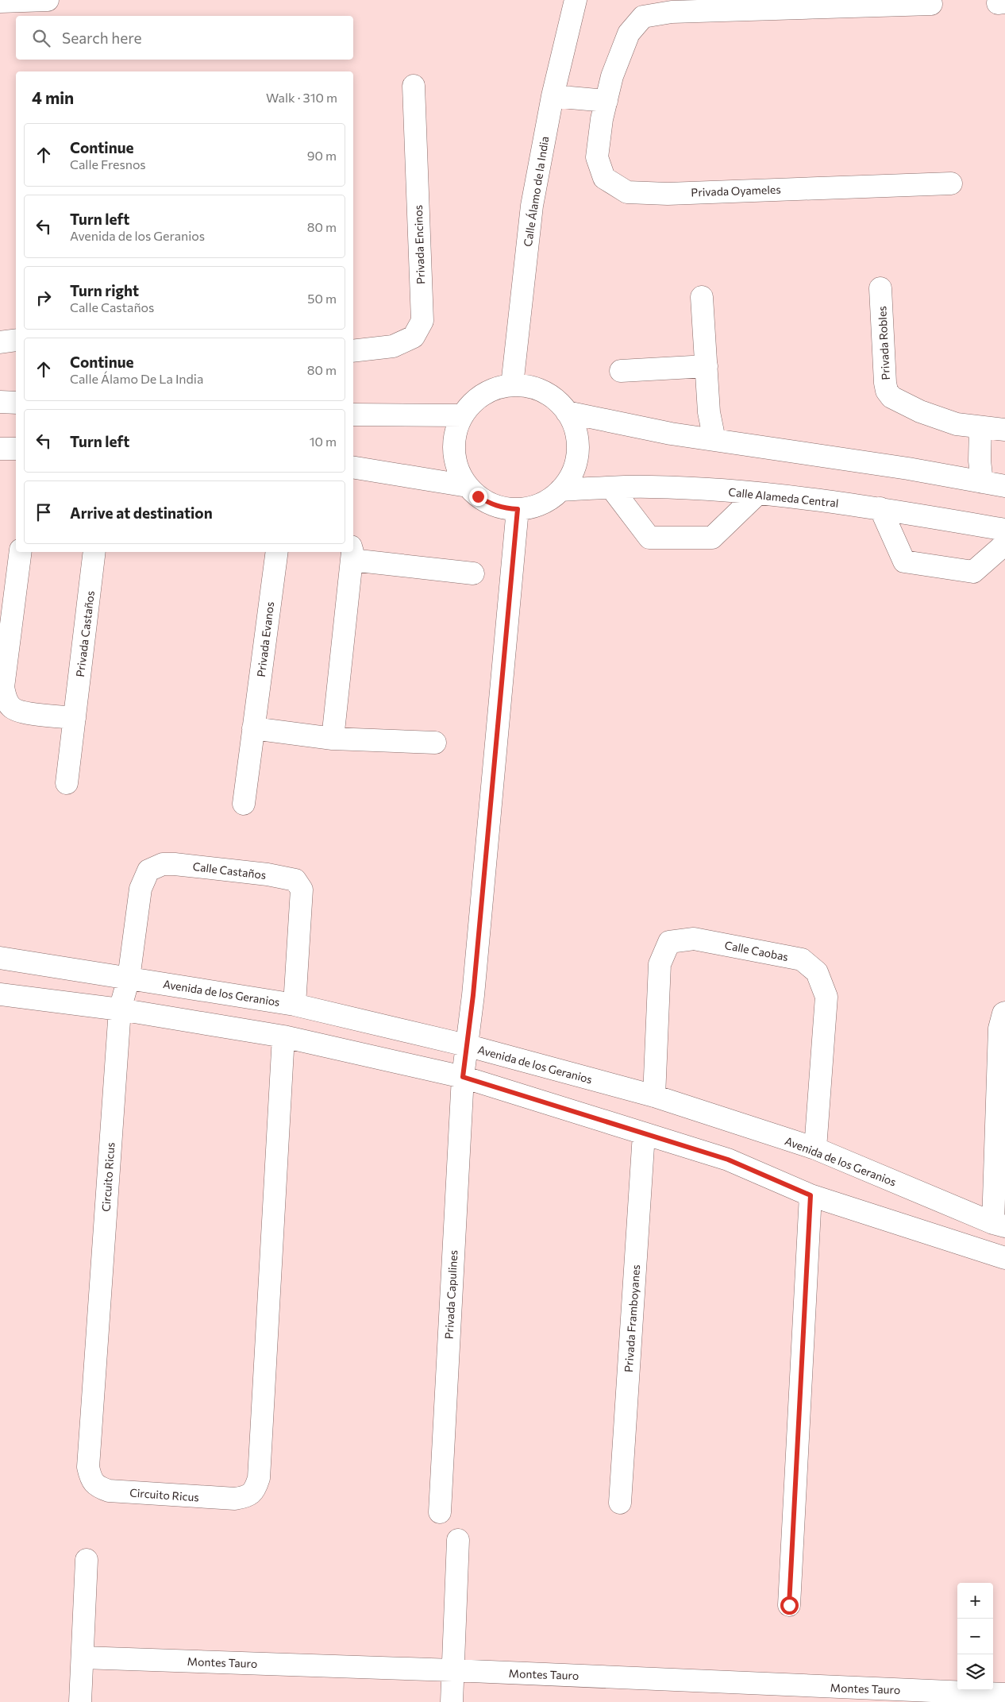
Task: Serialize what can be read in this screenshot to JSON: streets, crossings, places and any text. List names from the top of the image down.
{
  "streets": {
    "street": [
      "Privada Oyameles",
      "Calle Álamo de la India",
      "Privada Encinos",
      "Privada Robles",
      "Calle Alameda Central",
      "Privada Castaños",
      "Privada Evanos",
      "Calle Castaños",
      "Calle Caobas",
      "Avenida de los Geranios",
      "Circuito Ricus",
      "Privada Capulines",
      "Privada Framboyanes",
      "Montes Tauro"
    ]
  },
  "crossings": [
    ["Calle Álamo de la India", "Calle Alameda Central"],
    ["Calle Castaños", "Avenida de los Geranios"],
    ["Calle Castaños", "Circuito Ricus"],
    ["Calle Caobas", "Avenida de los Geranios"],
    ["Avenida de los Geranios", "Circuito Ricus"]
  ],
  "page": {
    "search": "Search here",
    "heading": ["4 min", "Walk · 310 m"],
    "list": [
      ["Continue", "Calle Fresnos", "90 m"],
      ["Turn left", "Avenida de los Geranios", "80 m"],
      ["Turn right", "Calle Castaños", "50 m"],
      ["Continue", "Calle Álamo De La India", "80 m"],
      ["Turn left", "10 m"],
      "Arrive at destination"
    ],
    "map_buttons": ["+", "−"]
  }
}
